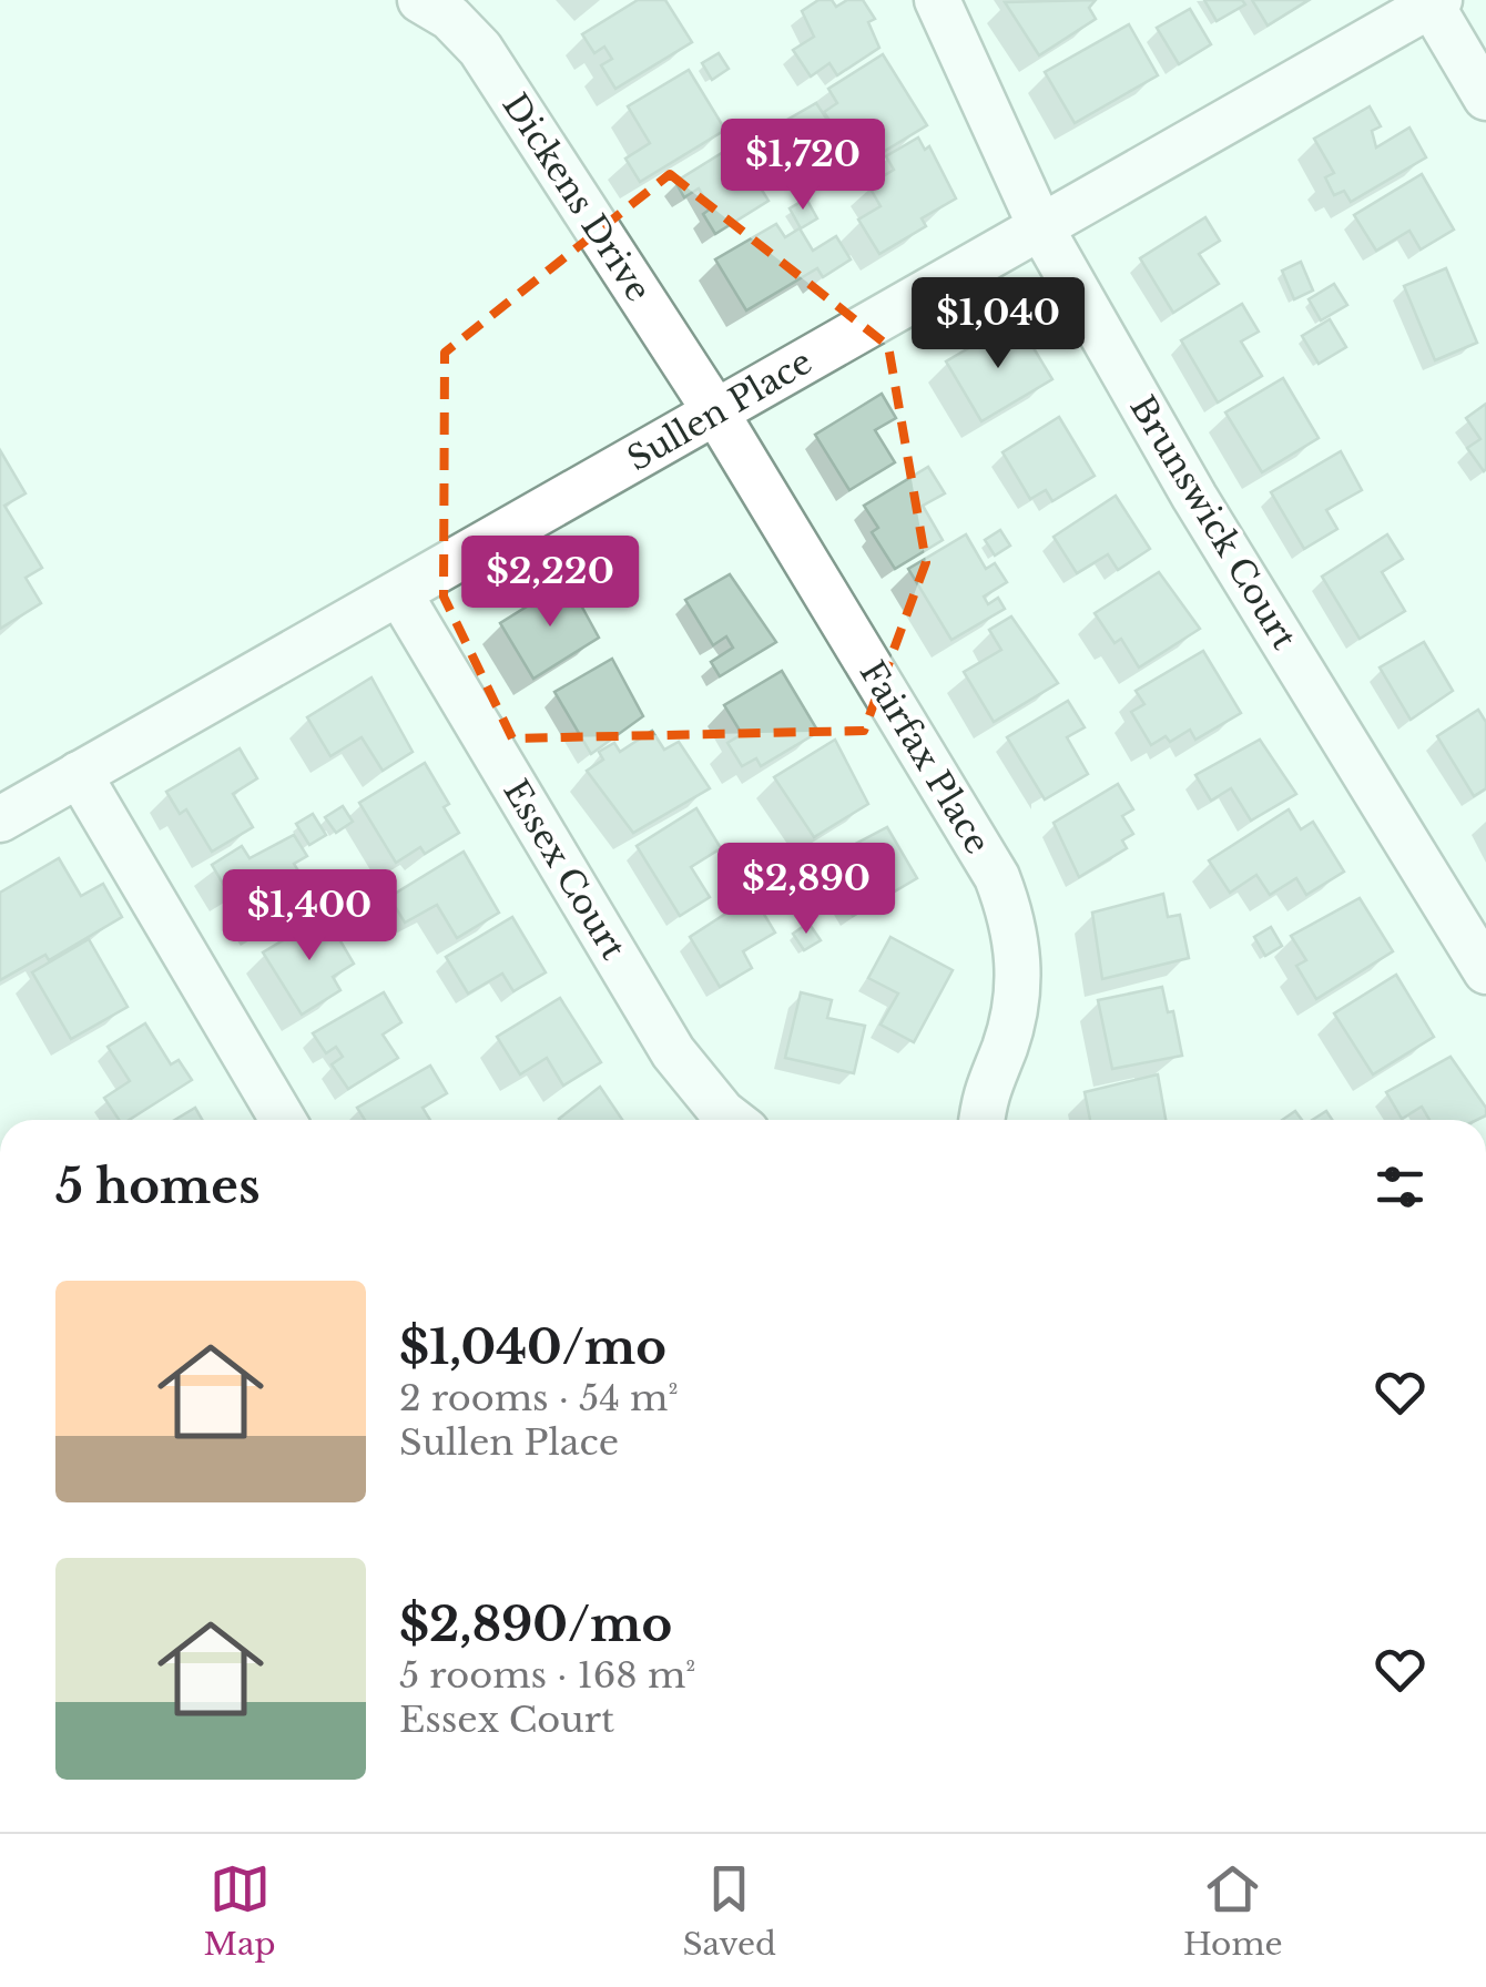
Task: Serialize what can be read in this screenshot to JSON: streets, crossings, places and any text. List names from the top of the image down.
{
  "streets": {
    "street": [
      "Dickens Drive",
      "Sullen Place",
      "Brunswick Court",
      "Fairfax Place",
      "Essex Court"
    ]
  },
  "crossings": [
    ["Dickens Drive", "Sullen Place"],
    ["Dickens Drive", "Fairfax Place"],
    ["Sullen Place", "Brunswick Court"],
    ["Sullen Place", "Fairfax Place"],
    ["Sullen Place", "Essex Court"]
  ],
  "page": {
    "price": [
      "$1,720",
      "$1,040",
      "$2,220",
      "$2,890",
      "$1,400"
    ],
    "heading": "5 homes",
    "list": [
      {
        "name": "$1,040/mo",
        "note": "2 rooms · 54 m² · Sullen Place"
      },
      {
        "name": "$2,890/mo",
        "note": "5 rooms · 168 m² · Essex Court"
      }
    ],
    "tabs": ["Map", "Saved", "Home"]
  }
}
